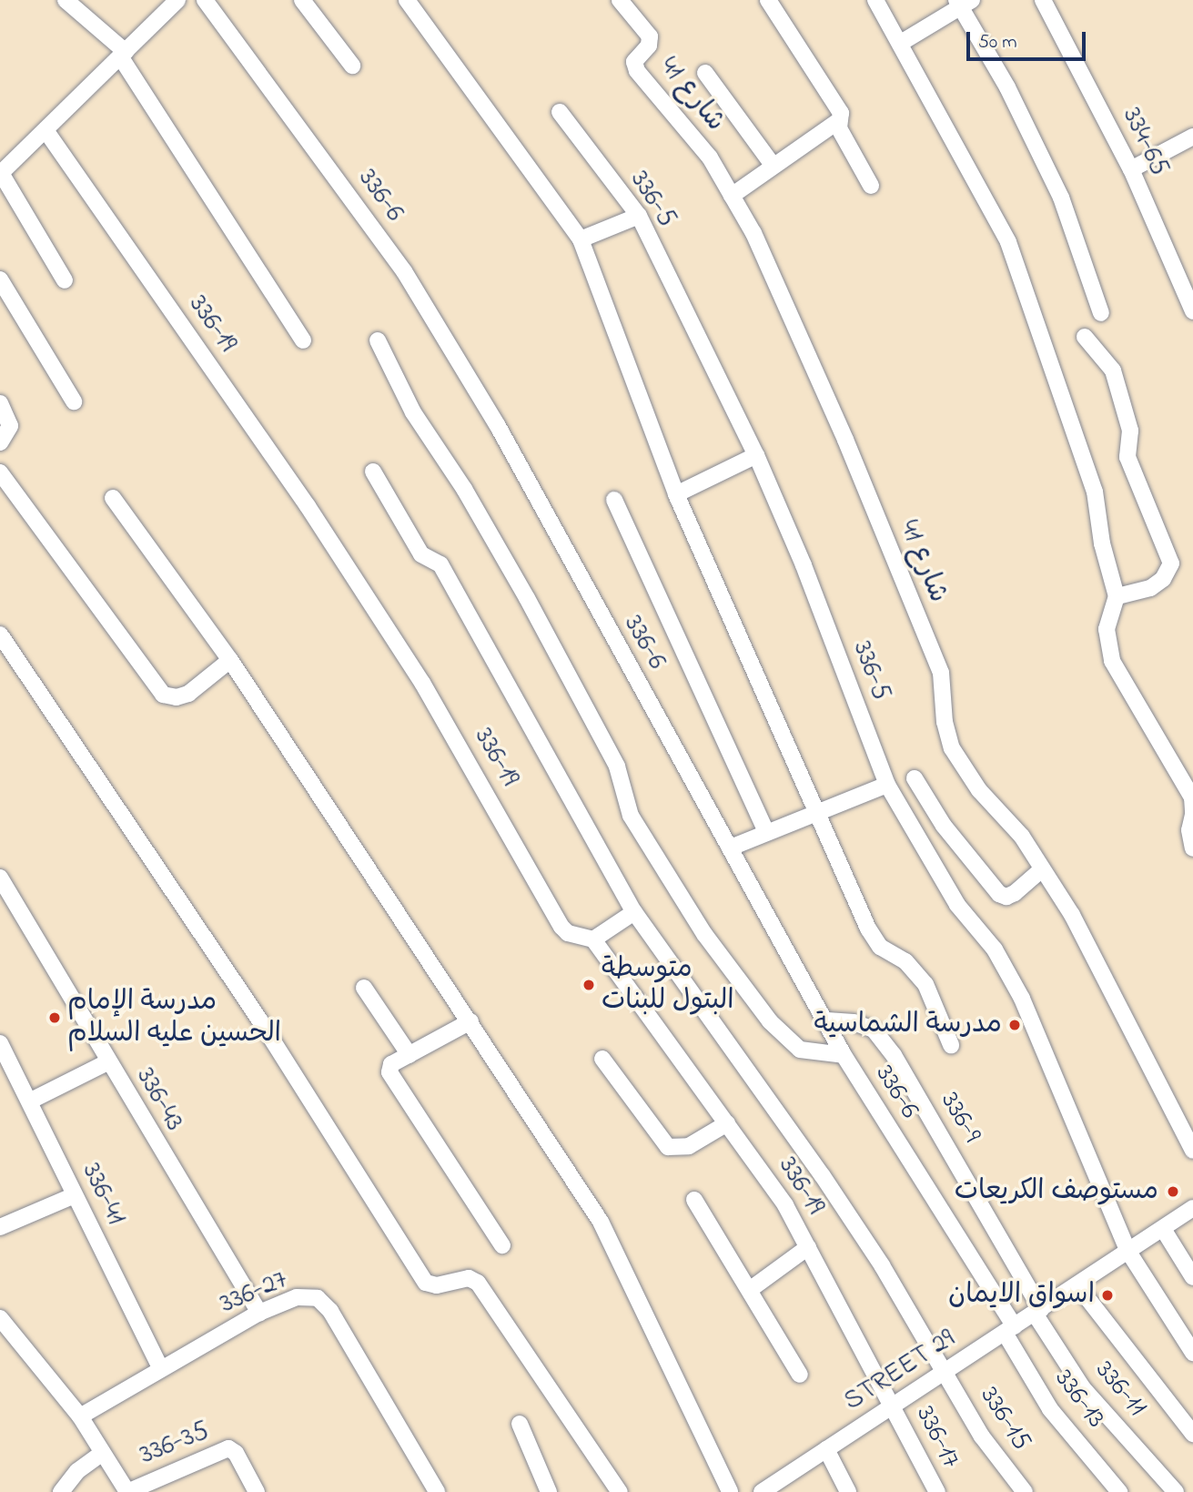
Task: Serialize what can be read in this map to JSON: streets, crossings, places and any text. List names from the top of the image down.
{
  "streets": {
    "street": [
      "شارع 41",
      "334-65",
      "336-6",
      "336-5",
      "336-19",
      "336-43",
      "336-9",
      "336-41",
      "336-27",
      "STREET 29",
      "336-11",
      "336-13",
      "336-15",
      "336-17",
      "336-35"
    ]
  },
  "crossings": [
    ["336-6", "336-9"],
    ["336-6", "STREET 29"],
    ["336-6", "336-13"],
    ["336-5", "STREET 29"],
    ["336-19", "STREET 29"],
    ["336-19", "336-17"],
    ["336-43", "336-27"],
    ["336-9", "STREET 29"],
    ["336-9", "336-11"],
    ["336-41", "336-27"],
    ["STREET 29", "336-11"],
    ["STREET 29", "336-13"],
    ["STREET 29", "336-15"],
    ["STREET 29", "336-17"]
  ],
  "places": [
    "متوسطة البتول للبنات",
    "مدرسة الإمام الحسين عليه السلام",
    "مدرسة الشماسية",
    "مستوصف الكريعات",
    "اسواق الايمان"
  ],
  "scale_bar": "50 m"
}
